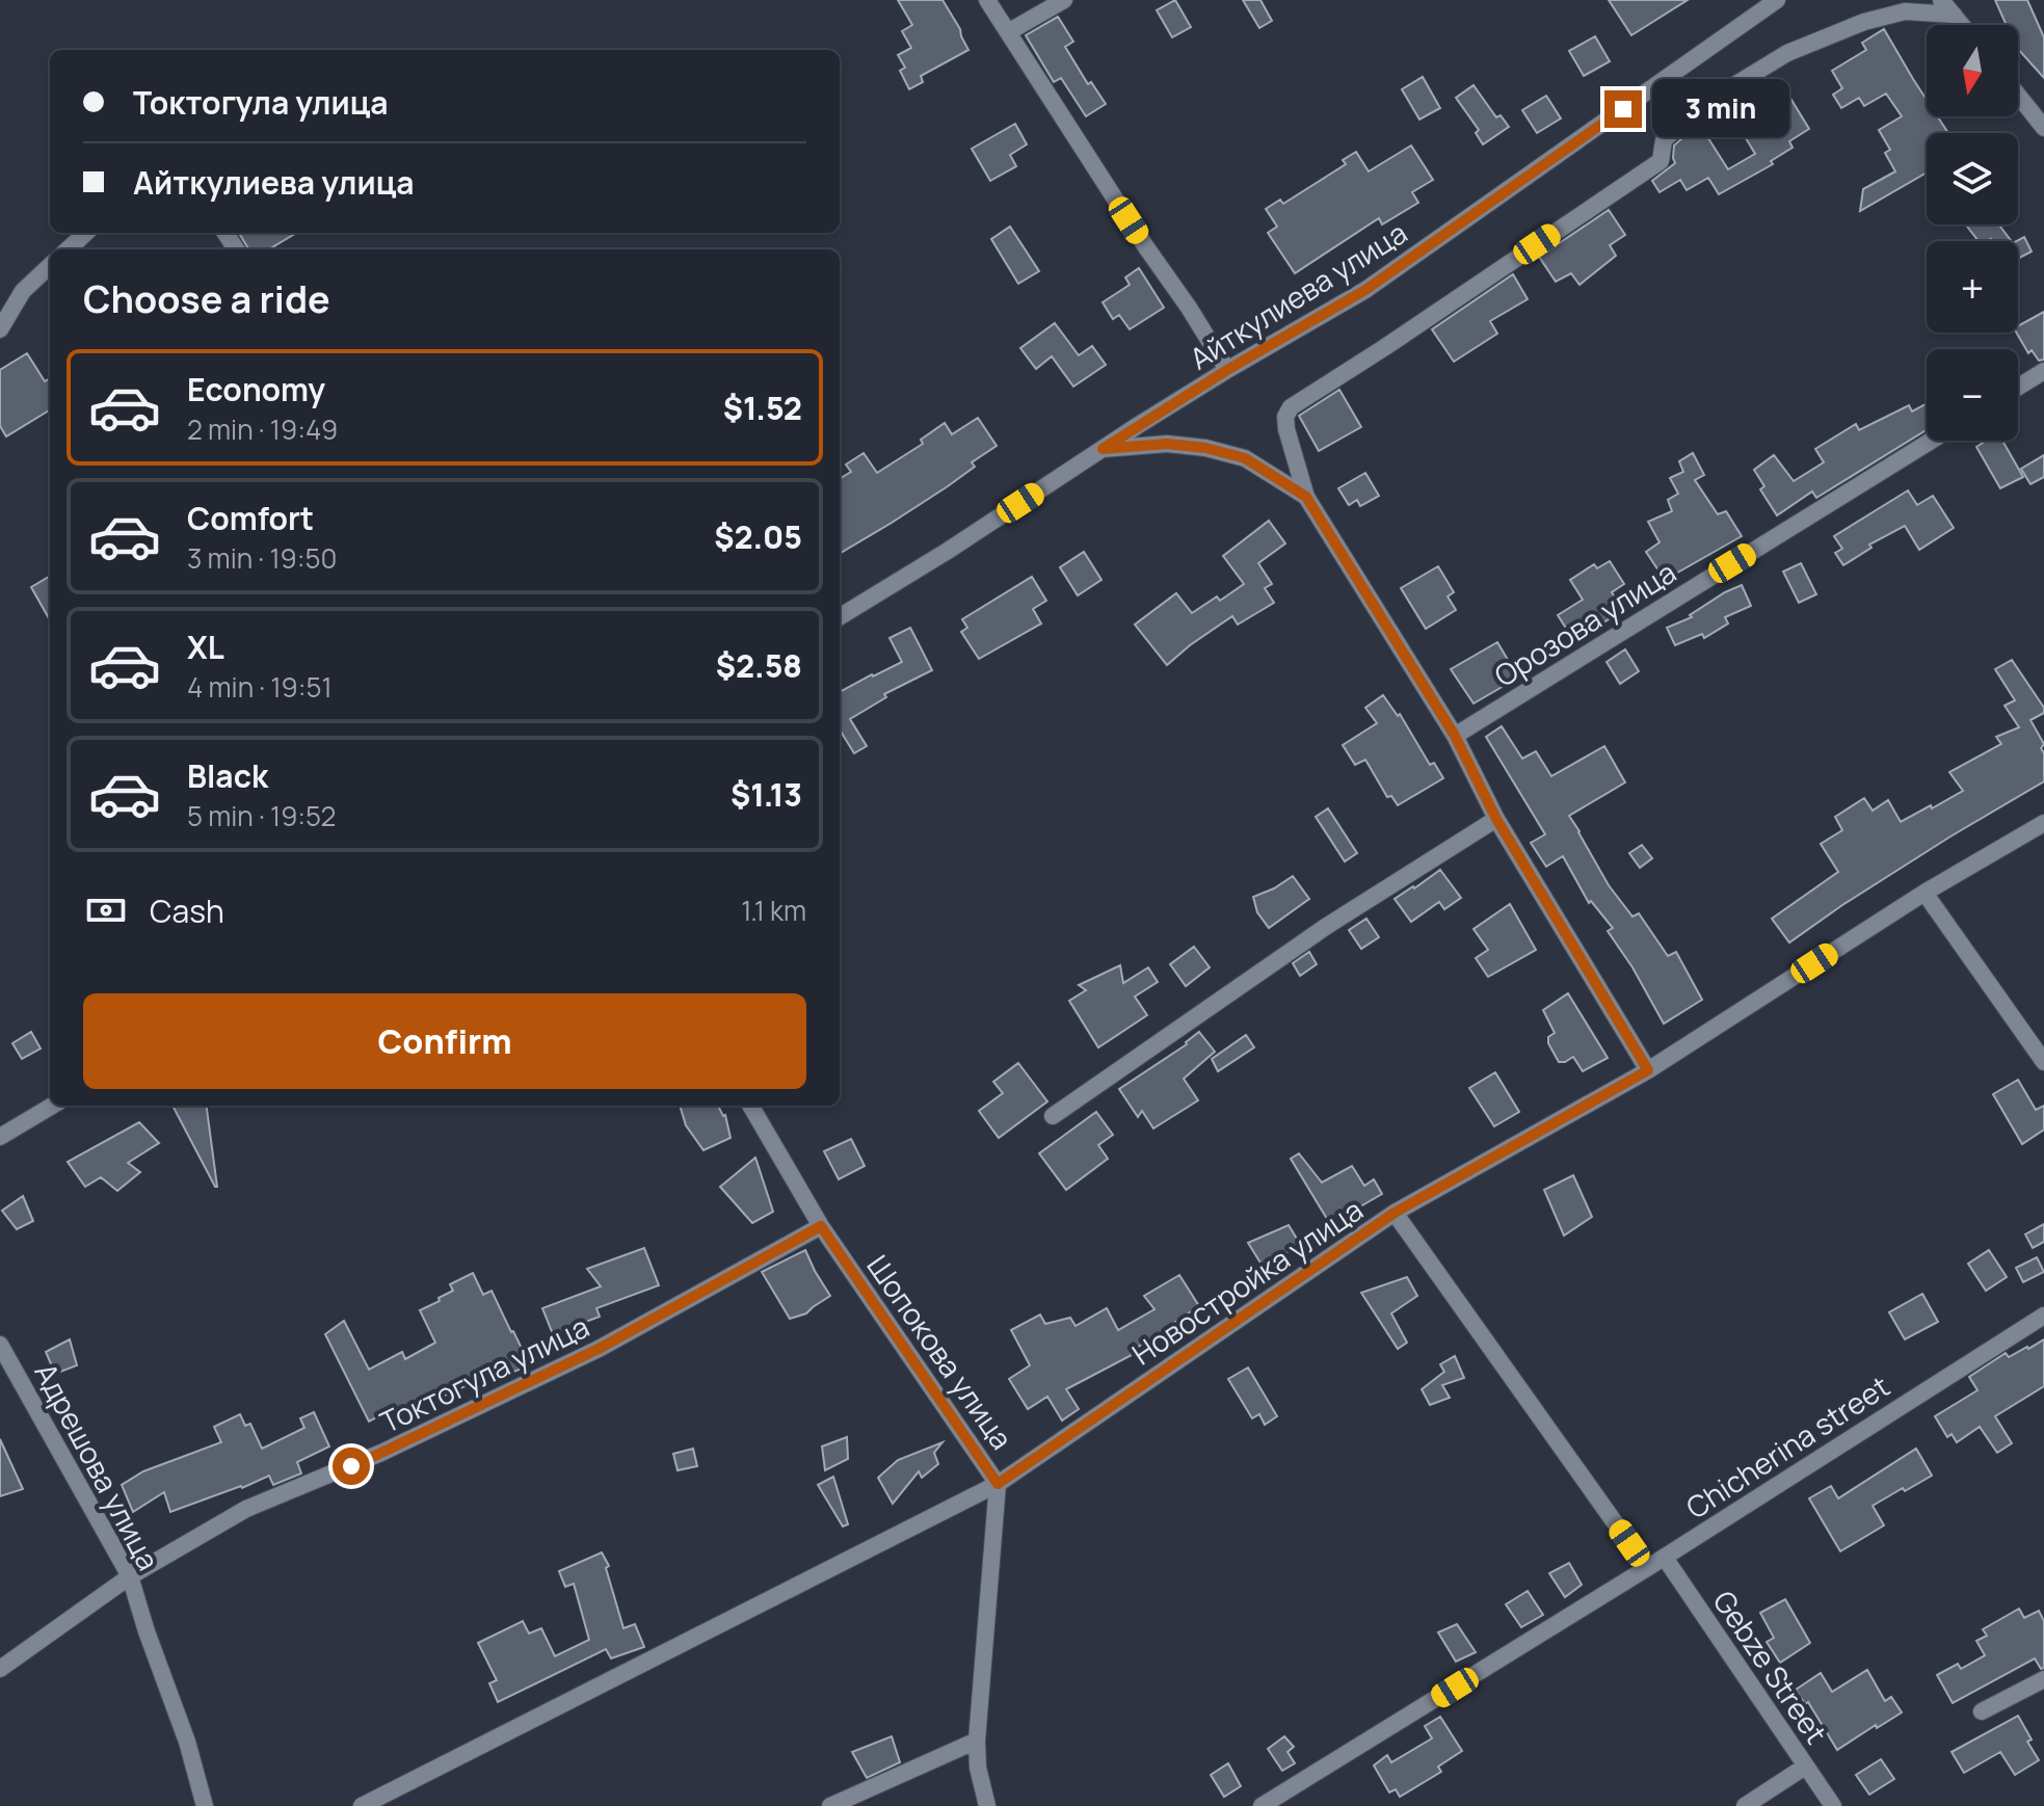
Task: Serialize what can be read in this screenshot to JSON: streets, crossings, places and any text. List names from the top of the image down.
{
  "streets": {
    "street": [
      "Айткулиева улица",
      "Орозова улица",
      "Новостройка улица",
      "Шопокова улица",
      "Токтогула улица",
      "Chicherina street",
      "Адрешова улица",
      "Gebze Street"
    ]
  },
  "crossings": [
    ["Новостройка улица", "Шопокова улица"],
    ["Шопокова улица", "Токтогула улица"],
    ["Токтогула улица", "Адрешова улица"],
    ["Chicherina street", "Gebze Street"]
  ],
  "north": "bottom",
  "page": {
    "map_buttons": ["+", "−"],
    "banner": ["Токтогула улица", "Айткулиева улица"],
    "bubble": "3 min",
    "heading": "Choose a ride",
    "list": [
      {
        "name": "Economy",
        "note": "2 min · 19:49",
        "value": "$1.52"
      },
      {
        "name": "Comfort",
        "note": "3 min · 19:50",
        "value": "$2.05"
      },
      {
        "name": "XL",
        "note": "4 min · 19:51",
        "value": "$2.58"
      },
      {
        "name": "Black",
        "note": "5 min · 19:52",
        "value": "$1.13"
      }
    ],
    "pay": ["Cash", "1.1 km"],
    "buttons": "Confirm"
  }
}
